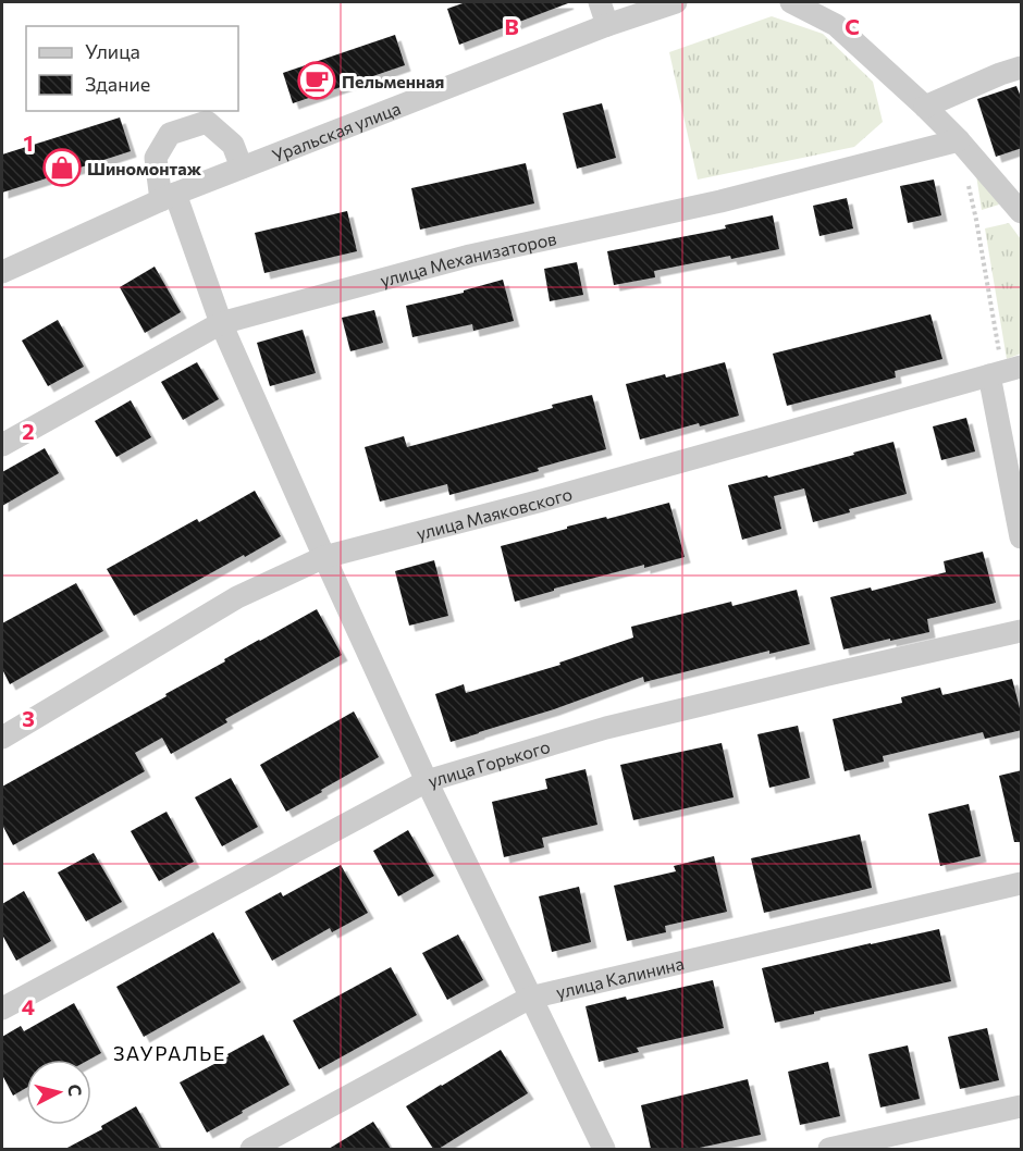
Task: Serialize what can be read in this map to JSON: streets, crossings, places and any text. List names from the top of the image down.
{
  "streets": {
    "street": [
      "Уральская улица",
      "улица Механизаторов",
      "улица Маяковского",
      "улица Горького",
      "улица Калинина"
    ]
  },
  "districts": ["ЗАУРАЛЬЕ"],
  "places": {
    "cafe": ["Пельменная"],
    "shop": ["Шиномонтаж"]
  },
  "legend": ["Улица", "Здание"],
  "north": "right",
  "grid": {
    "columns": ["B", "C"],
    "rows": [
      "1",
      "2",
      "3",
      "4"
    ]
  }
}
